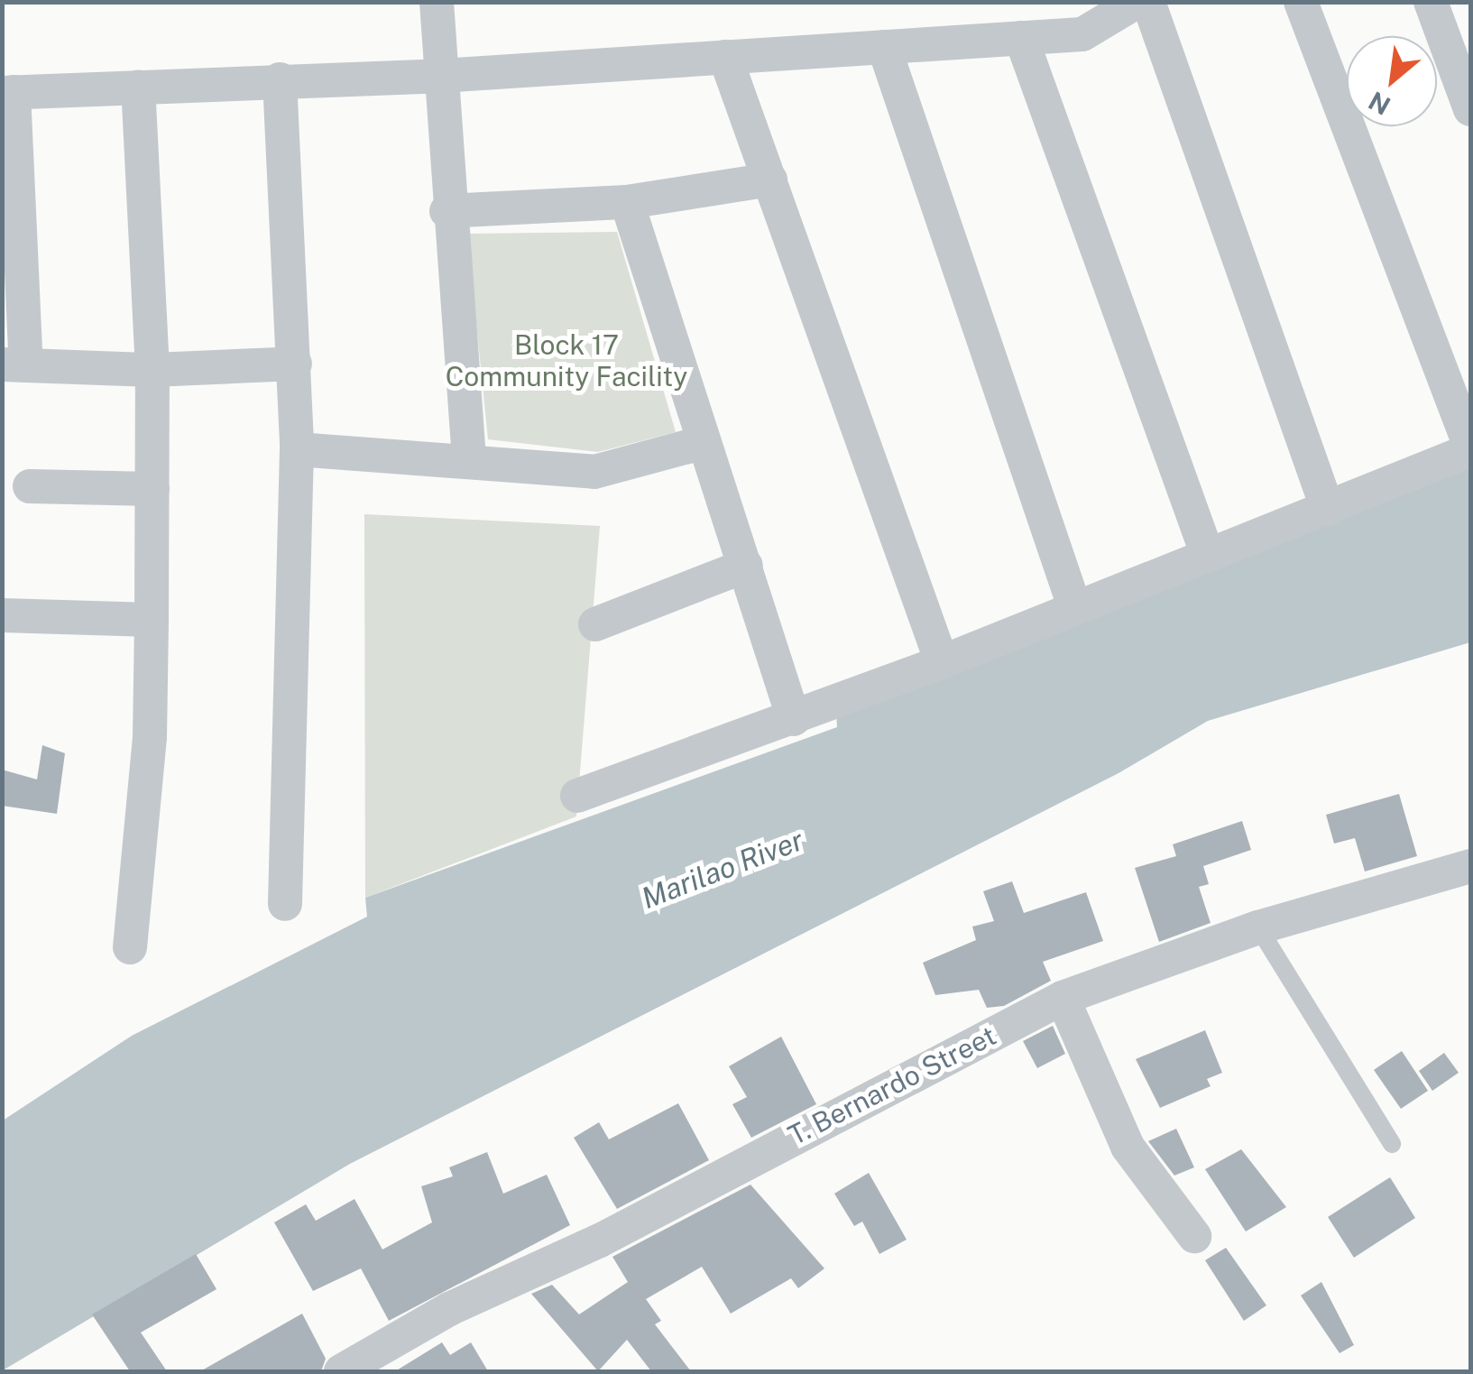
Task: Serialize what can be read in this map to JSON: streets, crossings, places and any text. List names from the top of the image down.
{
  "streets": {
    "street": ["T. Bernardo Street"]
  },
  "water": ["Marilao River"],
  "parks": ["Block 17 Community Facility"],
  "north": "bottom left"
}
